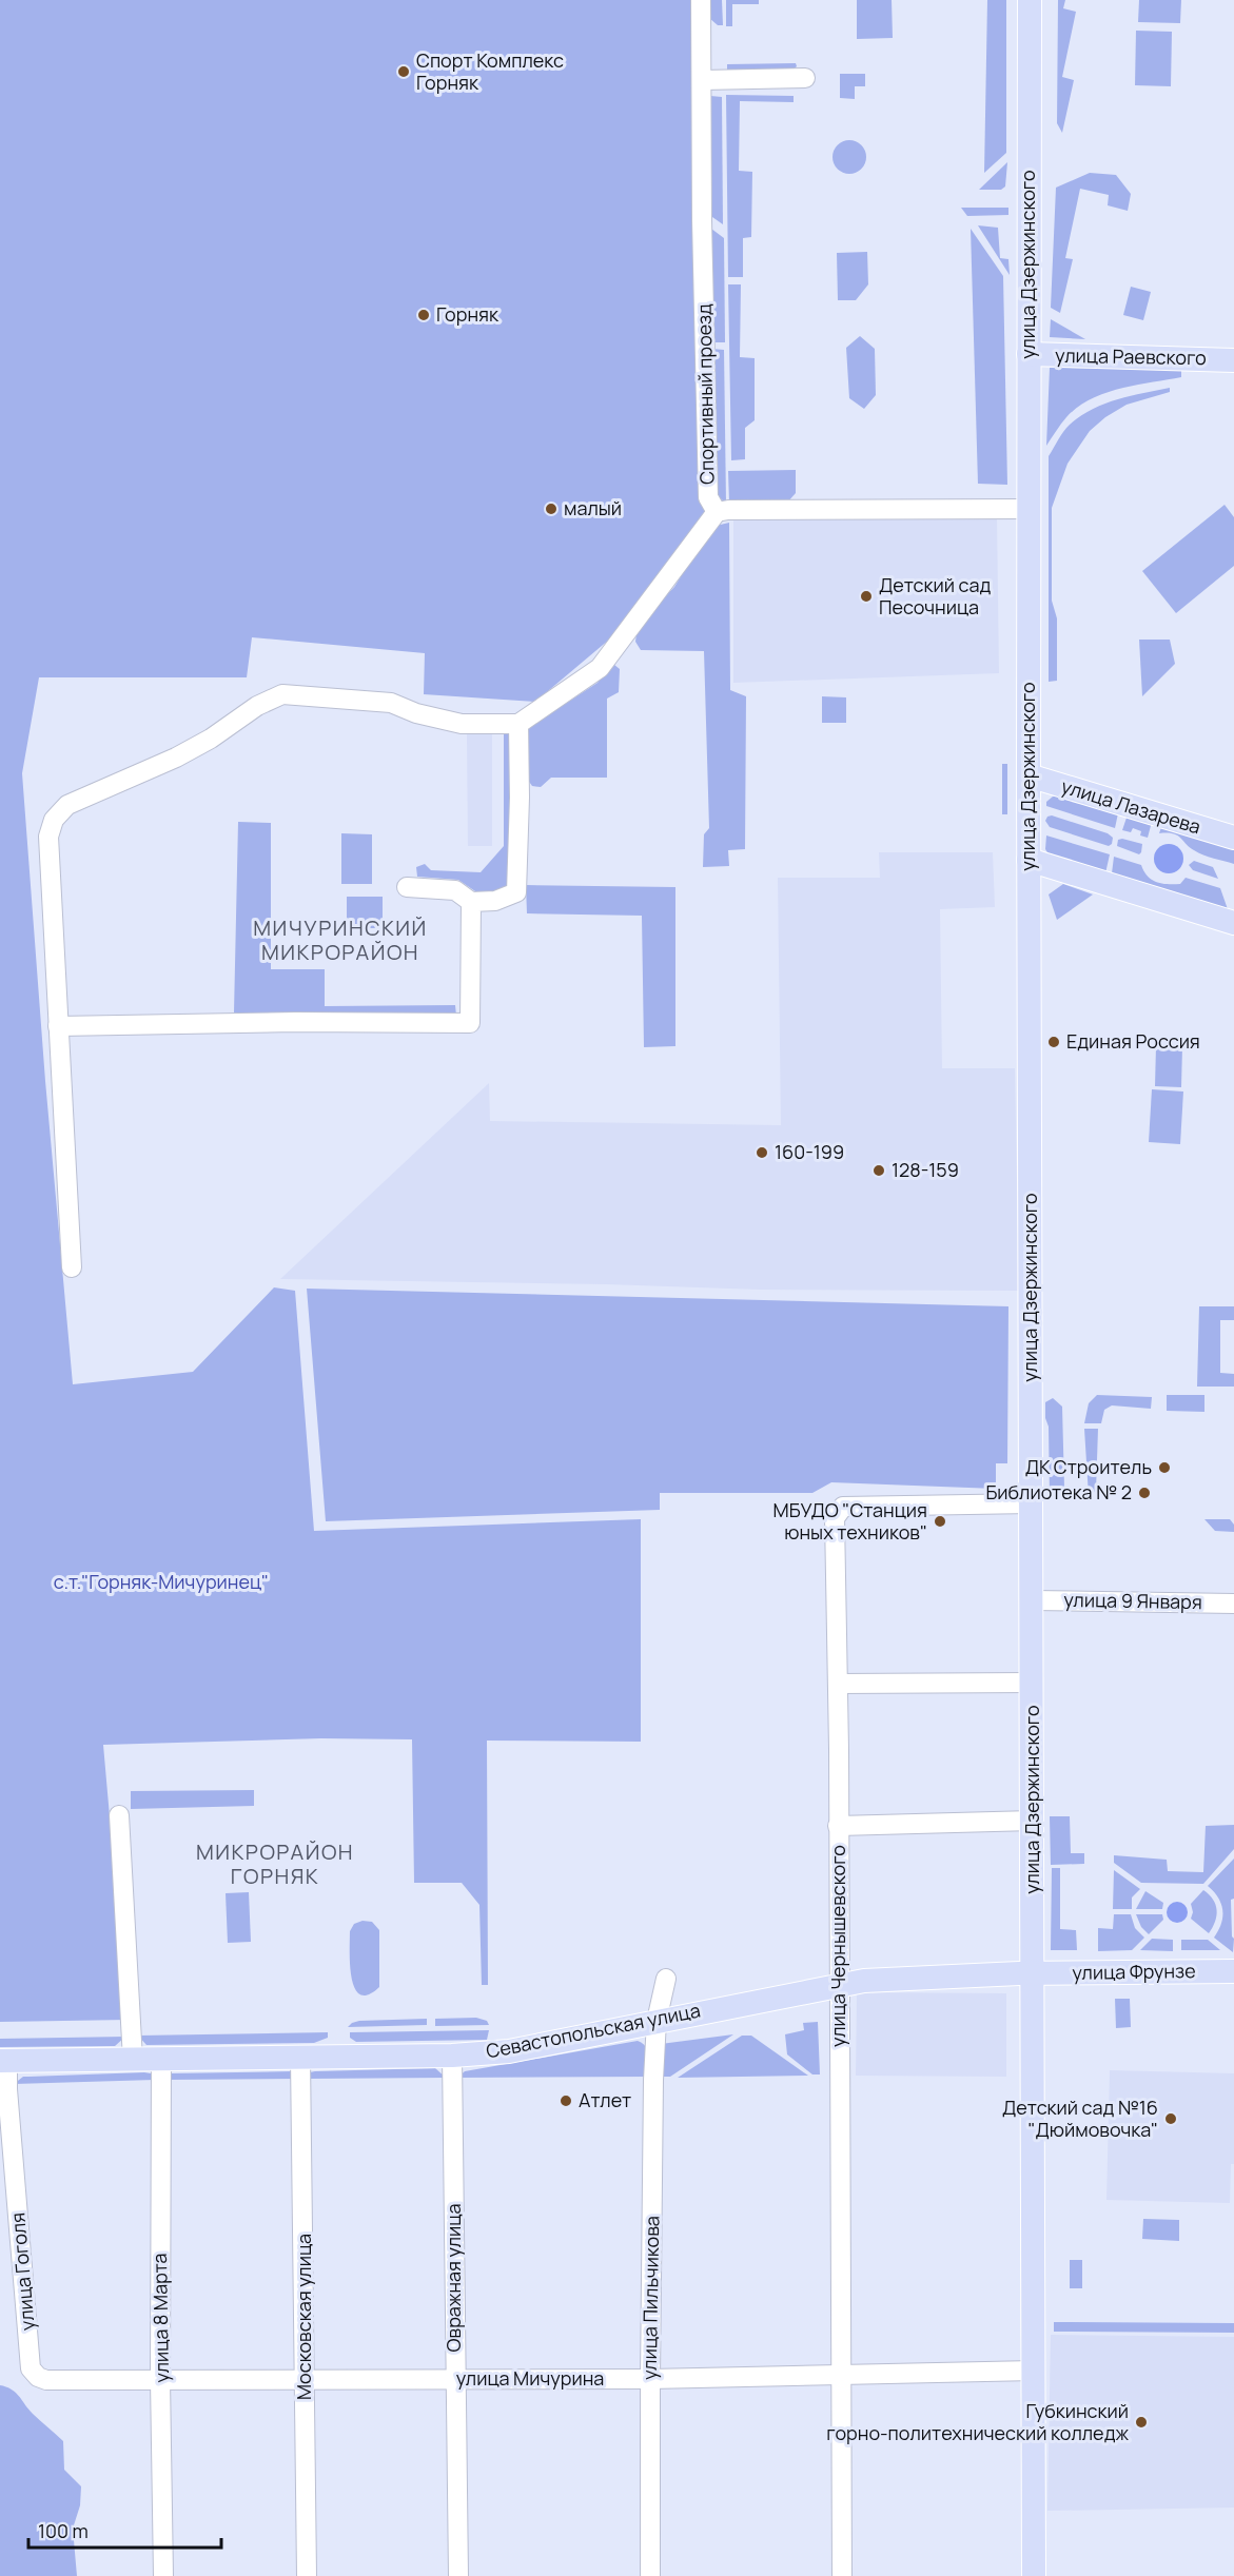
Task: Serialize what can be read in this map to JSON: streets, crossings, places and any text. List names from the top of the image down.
{
  "streets": {
    "main road": [
      "улица Дзержинского",
      "улица Раевского",
      "улица Лазарева",
      "улица Фрунзе",
      "Севастопольская улица"
    ],
    "street": [
      "Спортивный проезд",
      "улица 9 Января",
      "улица Чернышевского",
      "улица Гоголя",
      "Овражная улица",
      "улица Пильчикова",
      "Московская улица",
      "улица 8 Марта",
      "улица Мичурина"
    ]
  },
  "crossings": [
    ["улица Дзержинского", "улица Раевского"],
    ["улица Дзержинского", "Спортивный проезд"],
    ["улица Дзержинского", "улица Лазарева"],
    ["улица Дзержинского", "улица 9 Января"],
    ["улица Дзержинского", "улица Чернышевского"],
    ["улица Дзержинского", "улица Фрунзе"],
    ["улица Дзержинского", "Севастопольская улица"],
    ["улица Дзержинского", "улица Мичурина"],
    ["улица Чернышевского", "Севастопольская улица"],
    ["улица Чернышевского", "улица Мичурина"],
    ["улица Фрунзе", "Севастопольская улица"],
    ["Севастопольская улица", "улица Гоголя"],
    ["Севастопольская улица", "Овражная улица"],
    ["Севастопольская улица", "улица Пильчикова"],
    ["Севастопольская улица", "Московская улица"],
    ["Севастопольская улица", "улица 8 Марта"],
    ["улица Гоголя", "улица Мичурина"],
    ["Овражная улица", "улица Мичурина"],
    ["улица Пильчикова", "улица Мичурина"],
    ["Московская улица", "улица Мичурина"],
    ["улица 8 Марта", "улица Мичурина"]
  ],
  "districts": ["МИЧУРИНСКИЙ МИКРОРАЙОН", "МИКРОРАЙОН ГОРНЯК"],
  "parks": ["с.т.\"Горняк-Мичуринец\""],
  "places": [
    "Спорт Комплекс Горняк",
    "Горняк",
    "малый",
    "Детский сад Песочница",
    "Единая Россия",
    "160-199",
    "128-159",
    "ДК Строитель",
    "Библиотека № 2",
    "МБУДО \"Станция юных техников\"",
    "Атлет",
    "Детский сад №16 \"Дюймовочка\"",
    "Губкинский горно-политехнический колледж"
  ],
  "scale_bar": "100 m"
}
